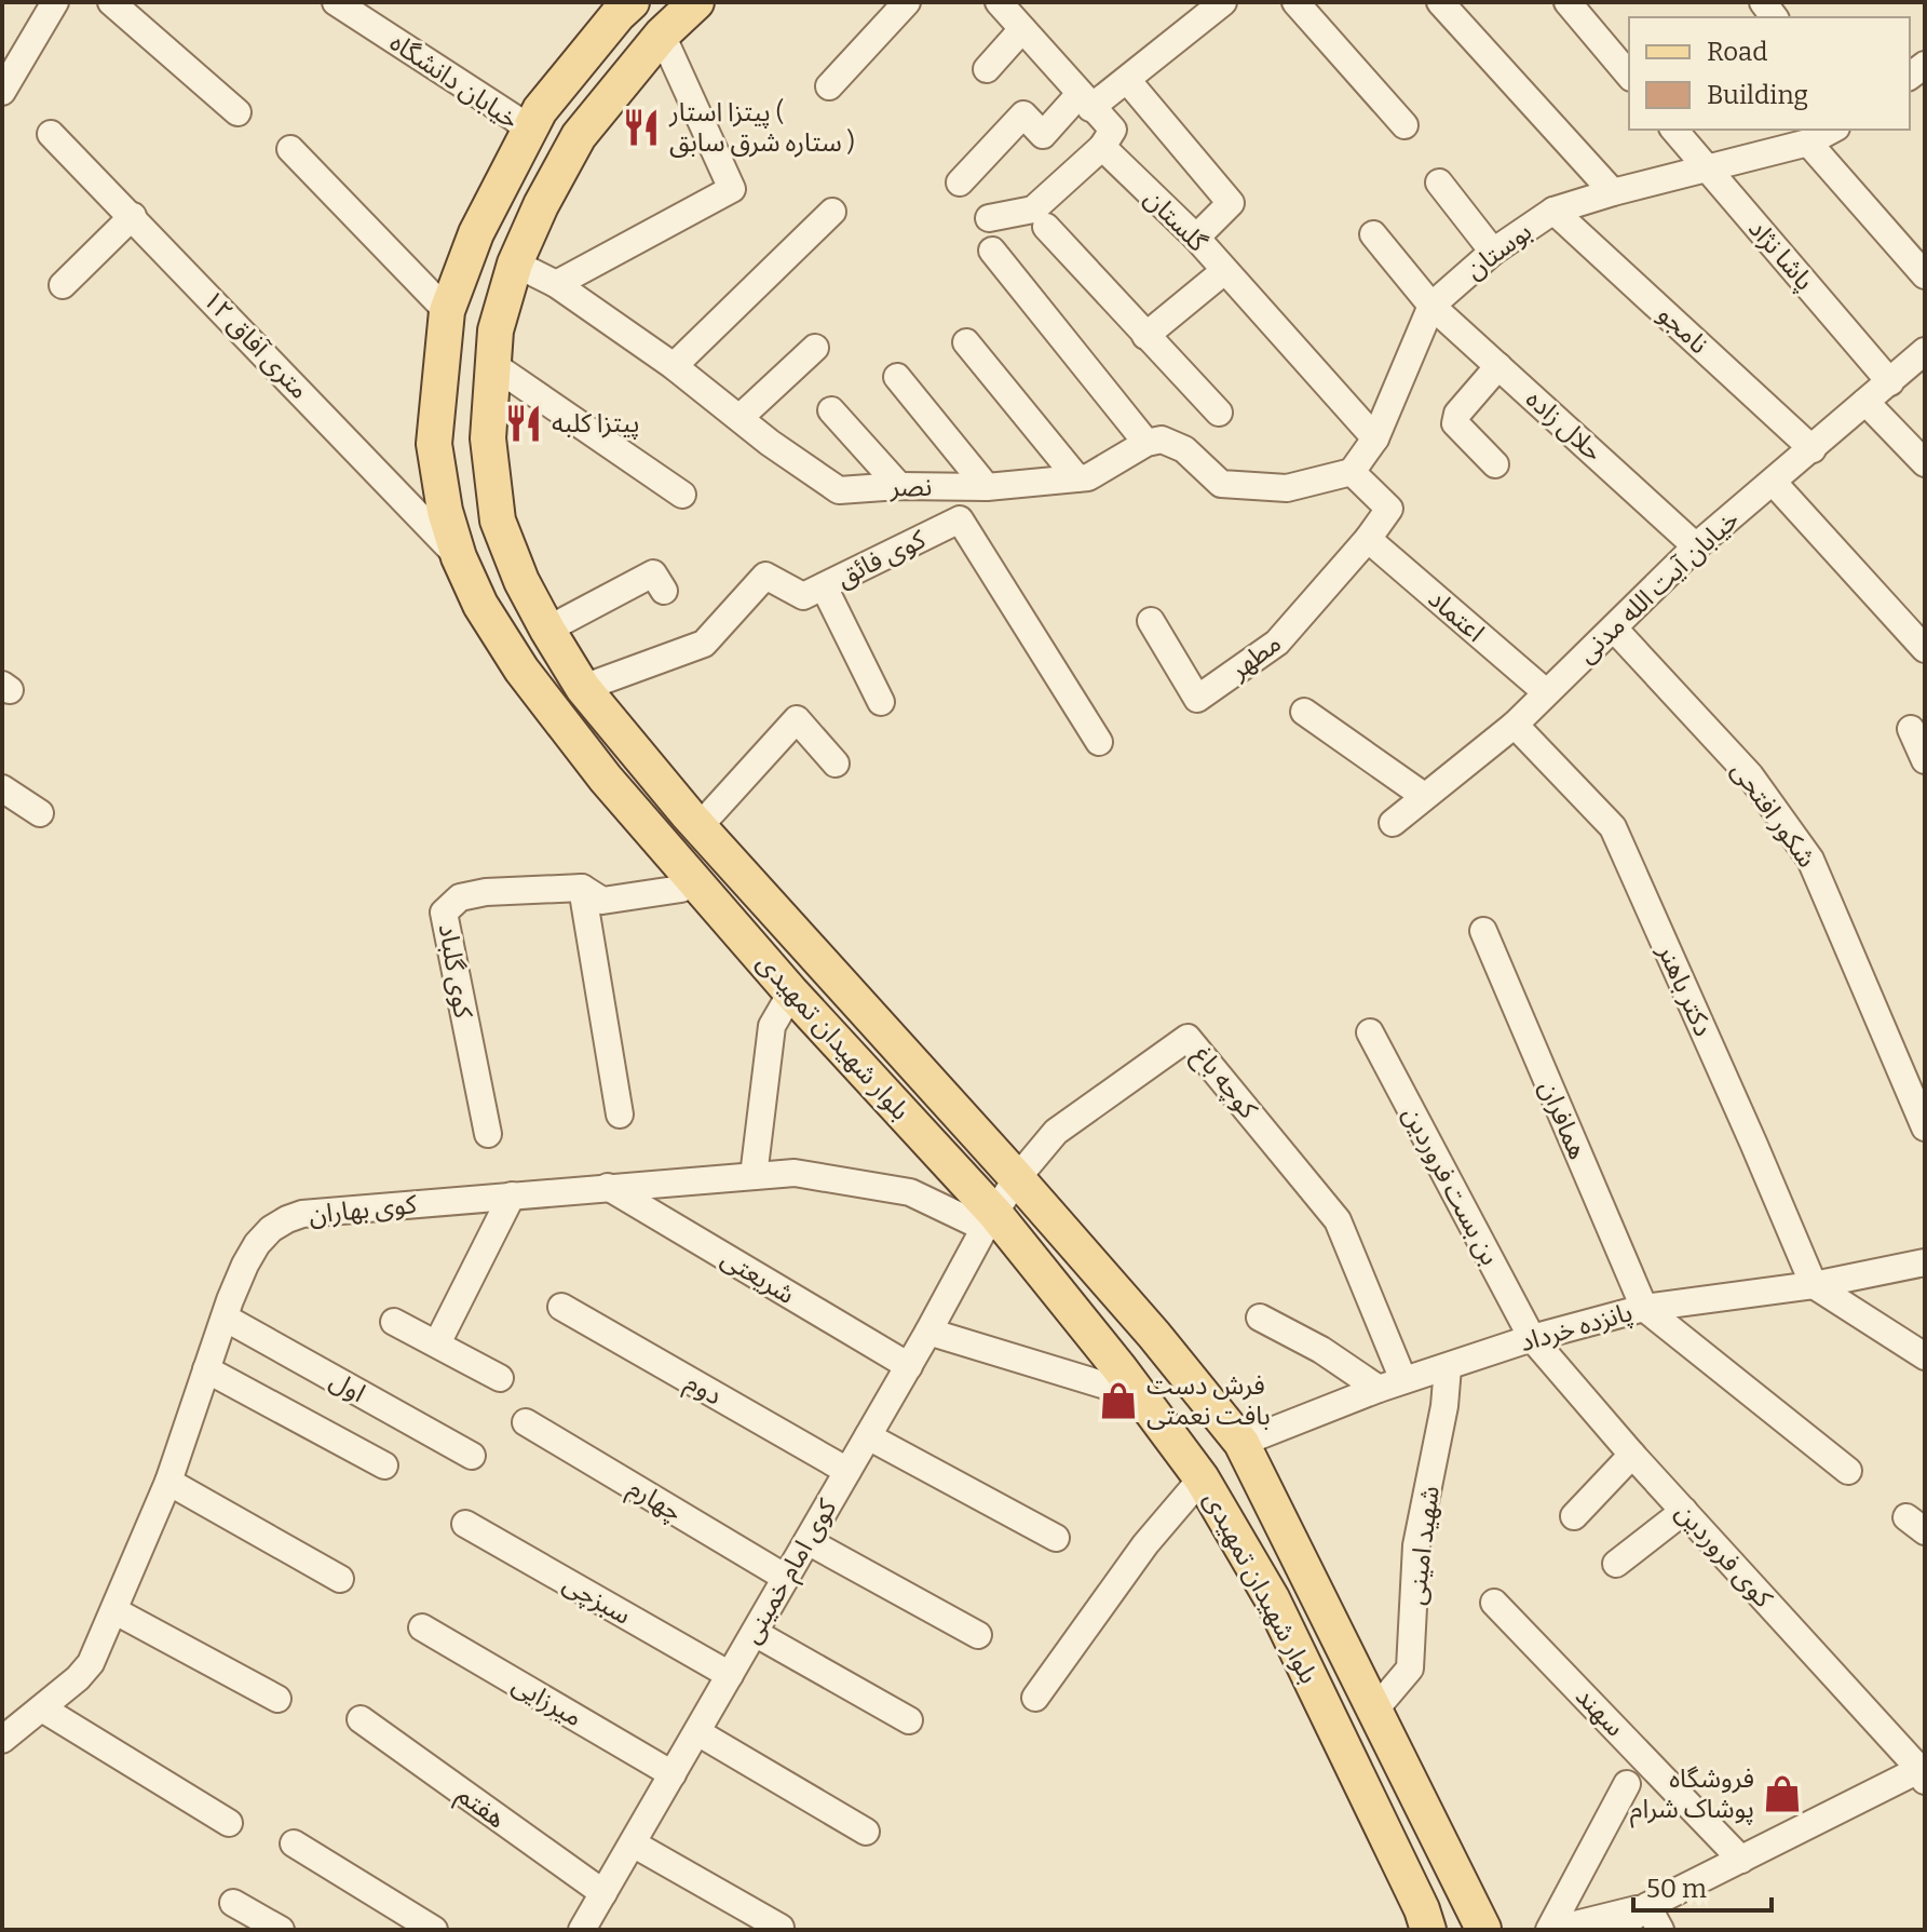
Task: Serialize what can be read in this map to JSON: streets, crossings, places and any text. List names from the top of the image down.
{
  "streets": {
    "main road": ["بلوار شهیدان تمهیدی"],
    "street": [
      "خیابان دانشگاه",
      "گلستان",
      "بوستان",
      "پاشا نژاد",
      "نامجو",
      "۱۲ متری آفاق",
      "حلال زاده",
      "نصر",
      "کوی فائق",
      "خیابان آیت الله مدنی",
      "اعتماد",
      "مطهر",
      "شکور افتحی",
      "کوی گلباد",
      "دکتر باهنر",
      "کوچه باغ",
      "همافران",
      "بن بست فروردین",
      "کوی بهاران",
      "شریعتی",
      "پانزده خرداد",
      "اول",
      "دوم",
      "چهارم",
      "شهید امینی",
      "کوی فروردین",
      "کوی امام خمینی",
      "سبزچی",
      "میرزایی",
      "سهند",
      "هفتم"
    ]
  },
  "crossings": [
    ["خیابان دانشگاه", "بلوار شهیدان تمهیدی"],
    ["گلستان", "بوستان"],
    ["بوستان", "پاشا نژاد"],
    ["بوستان", "نامجو"],
    ["بوستان", "حلال زاده"],
    ["پاشا نژاد", "خیابان آیت الله مدنی"],
    ["نامجو", "خیابان آیت الله مدنی"],
    ["۱۲ متری آفاق", "بلوار شهیدان تمهیدی"],
    ["حلال زاده", "خیابان آیت الله مدنی"],
    ["نصر", "بلوار شهیدان تمهیدی"],
    ["کوی فائق", "بلوار شهیدان تمهیدی"],
    ["خیابان آیت الله مدنی", "اعتماد"],
    ["خیابان آیت الله مدنی", "شکور افتحی"],
    ["خیابان آیت الله مدنی", "دکتر باهنر"],
    ["اعتماد", "مطهر"],
    ["کوی گلباد", "بلوار شهیدان تمهیدی"],
    ["دکتر باهنر", "پانزده خرداد"],
    ["بلوار شهیدان تمهیدی", "کوچه باغ"],
    ["بلوار شهیدان تمهیدی", "کوی بهاران"],
    ["بلوار شهیدان تمهیدی", "پانزده خرداد"],
    ["بلوار شهیدان تمهیدی", "شهید امینی"],
    ["بلوار شهیدان تمهیدی", "کوی امام خمینی"],
    ["کوچه باغ", "پانزده خرداد"],
    ["کوچه باغ", "کوی امام خمینی"],
    ["همافران", "پانزده خرداد"],
    ["بن بست فروردین", "پانزده خرداد"],
    ["بن بست فروردین", "کوی فروردین"],
    ["کوی بهاران", "شریعتی"],
    ["کوی بهاران", "اول"],
    ["کوی بهاران", "کوی امام خمینی"],
    ["شریعتی", "کوی امام خمینی"],
    ["پانزده خرداد", "شهید امینی"],
    ["پانزده خرداد", "کوی فروردین"],
    ["دوم", "کوی امام خمینی"],
    ["چهارم", "کوی امام خمینی"],
    ["کوی امام خمینی", "سبزچی"],
    ["کوی امام خمینی", "میرزایی"],
    ["کوی امام خمینی", "هفتم"]
  ],
  "places": {
    "restaurant": ["پیتزا استار ( ستاره شرق سابق )", "پیتزا کلبه"],
    "shop": ["فرش دست بافت نعمتی", "فروشگاه پوشاک شرام"]
  },
  "legend": ["Road", "Building"],
  "scale_bar": "50 m"
}
